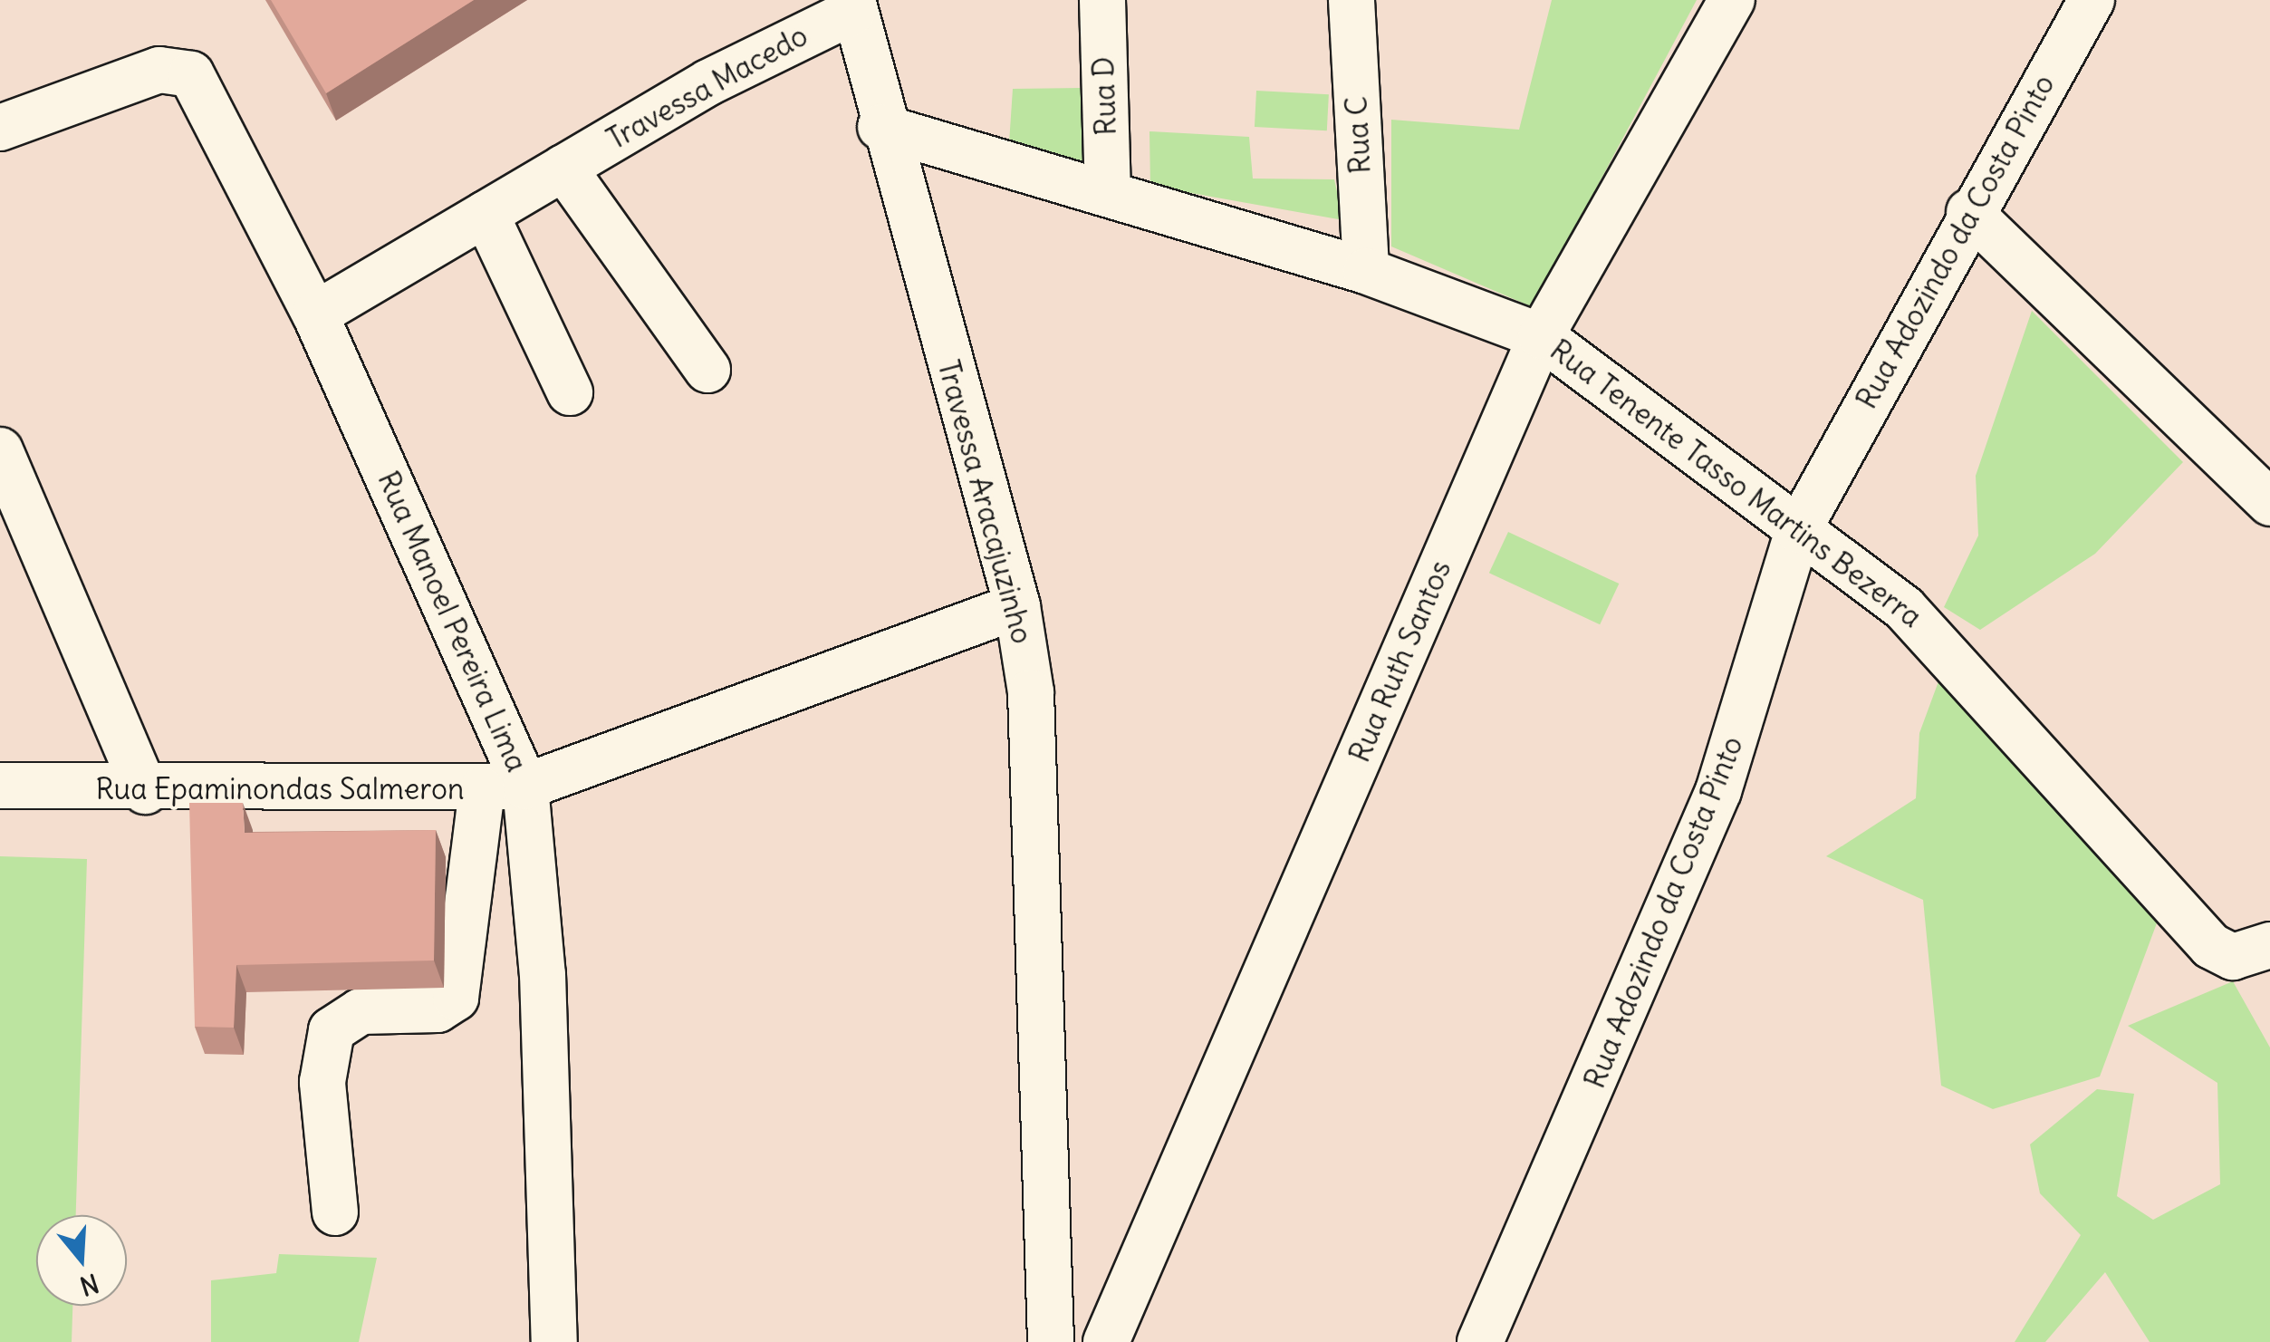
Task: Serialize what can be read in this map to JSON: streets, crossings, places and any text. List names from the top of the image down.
{
  "streets": {
    "street": [
      "Travessa Macedo",
      "Rua D",
      "Rua C",
      "Rua Adozindo da Costa Pinto",
      "Rua Tenente Tasso Martins Bezerra",
      "Travessa Aracajuzinho",
      "Rua Manoel Pereira Lima",
      "Rua Ruth Santos",
      "Rua Epaminondas Salmeron"
    ]
  },
  "crossings": [
    ["Travessa Macedo", "Travessa Aracajuzinho"],
    ["Travessa Macedo", "Rua Manoel Pereira Lima"],
    ["Rua D", "Rua Tenente Tasso Martins Bezerra"],
    ["Rua C", "Rua Tenente Tasso Martins Bezerra"],
    ["Rua Adozindo da Costa Pinto", "Rua Tenente Tasso Martins Bezerra"],
    ["Rua Tenente Tasso Martins Bezerra", "Travessa Aracajuzinho"],
    ["Rua Tenente Tasso Martins Bezerra", "Rua Ruth Santos"],
    ["Travessa Aracajuzinho", "Rua Epaminondas Salmeron"],
    ["Rua Manoel Pereira Lima", "Rua Epaminondas Salmeron"]
  ],
  "north": "bottom"
}
